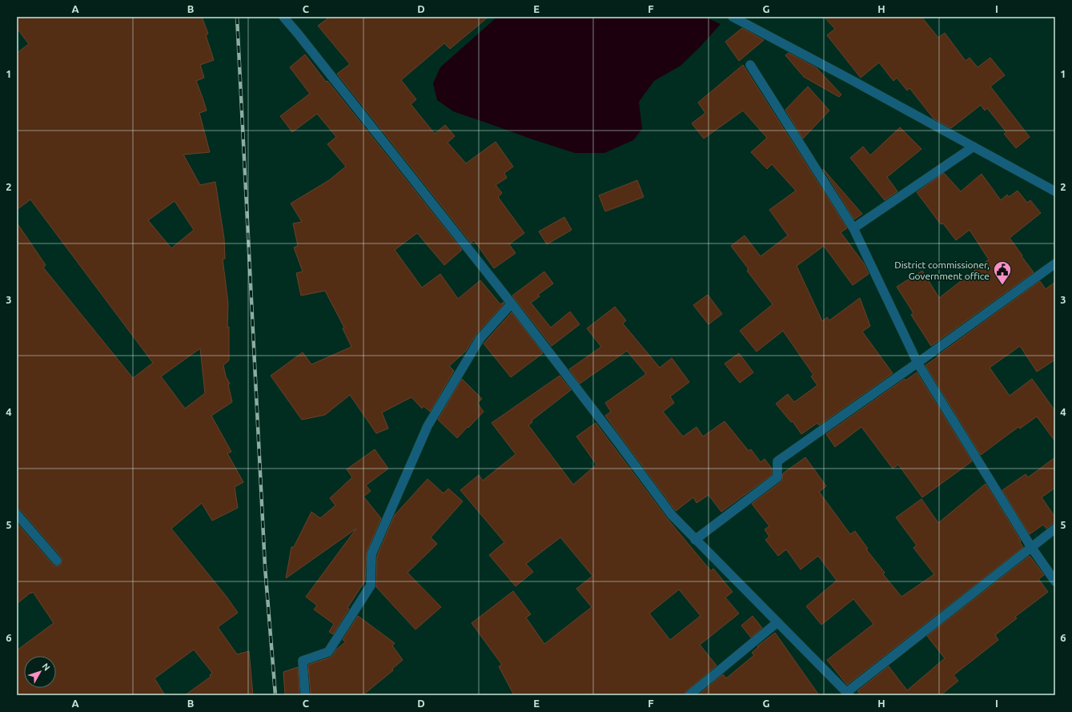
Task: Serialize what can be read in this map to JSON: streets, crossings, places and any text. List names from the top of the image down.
{
  "places": {
    "public building": ["District commissioner, Government office"]
  },
  "north": "top right",
  "grid": {
    "columns": [
      "A",
      "B",
      "C",
      "D",
      "E",
      "F",
      "G",
      "H",
      "I"
    ],
    "rows": [
      "1",
      "2",
      "3",
      "4",
      "5",
      "6"
    ]
  }
}
